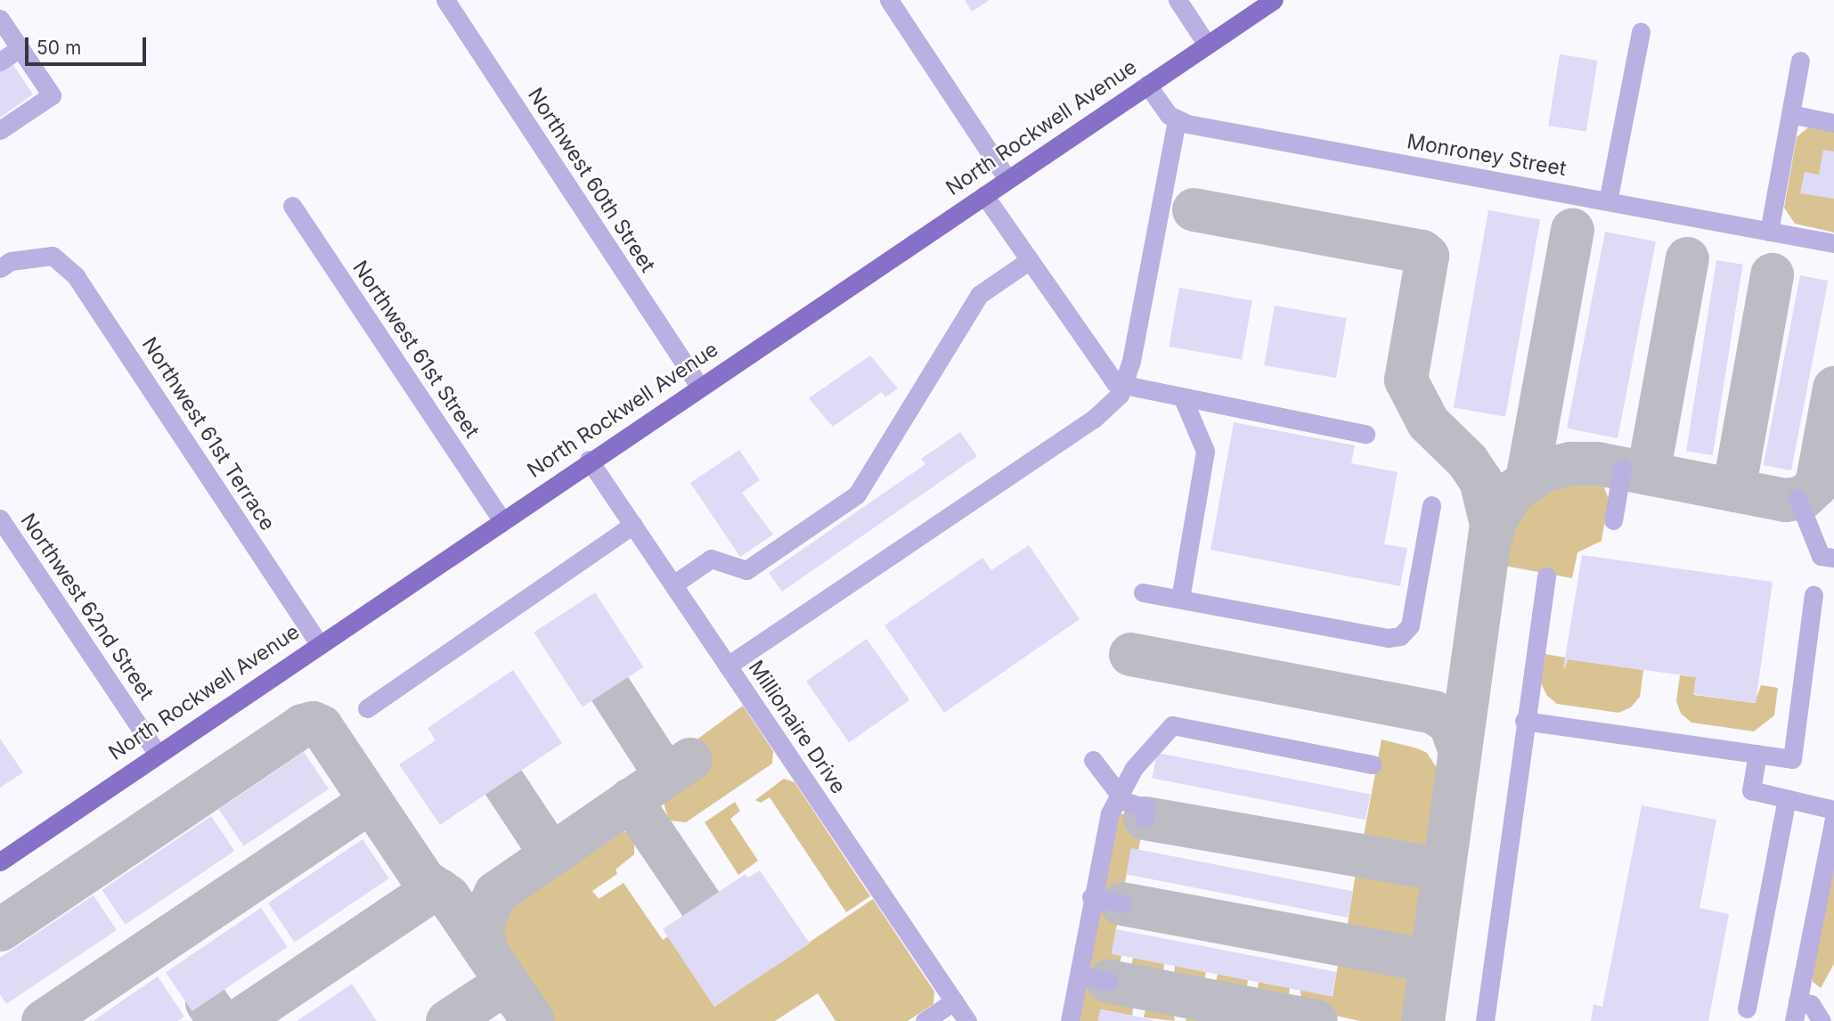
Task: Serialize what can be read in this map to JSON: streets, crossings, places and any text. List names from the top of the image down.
{
  "streets": {
    "main road": ["North Rockwell Avenue"],
    "street": [
      "Monroney Street",
      "Northwest 60th Street",
      "Northwest 61st Street",
      "Northwest 61st Terrace",
      "Northwest 62nd Street",
      "Millionaire Drive"
    ]
  },
  "crossings": [
    ["North Rockwell Avenue", "Northwest 60th Street"],
    ["North Rockwell Avenue", "Northwest 61st Street"],
    ["North Rockwell Avenue", "Northwest 61st Terrace"],
    ["North Rockwell Avenue", "Northwest 62nd Street"],
    ["North Rockwell Avenue", "Millionaire Drive"]
  ],
  "scale_bar": "50 m"
}
